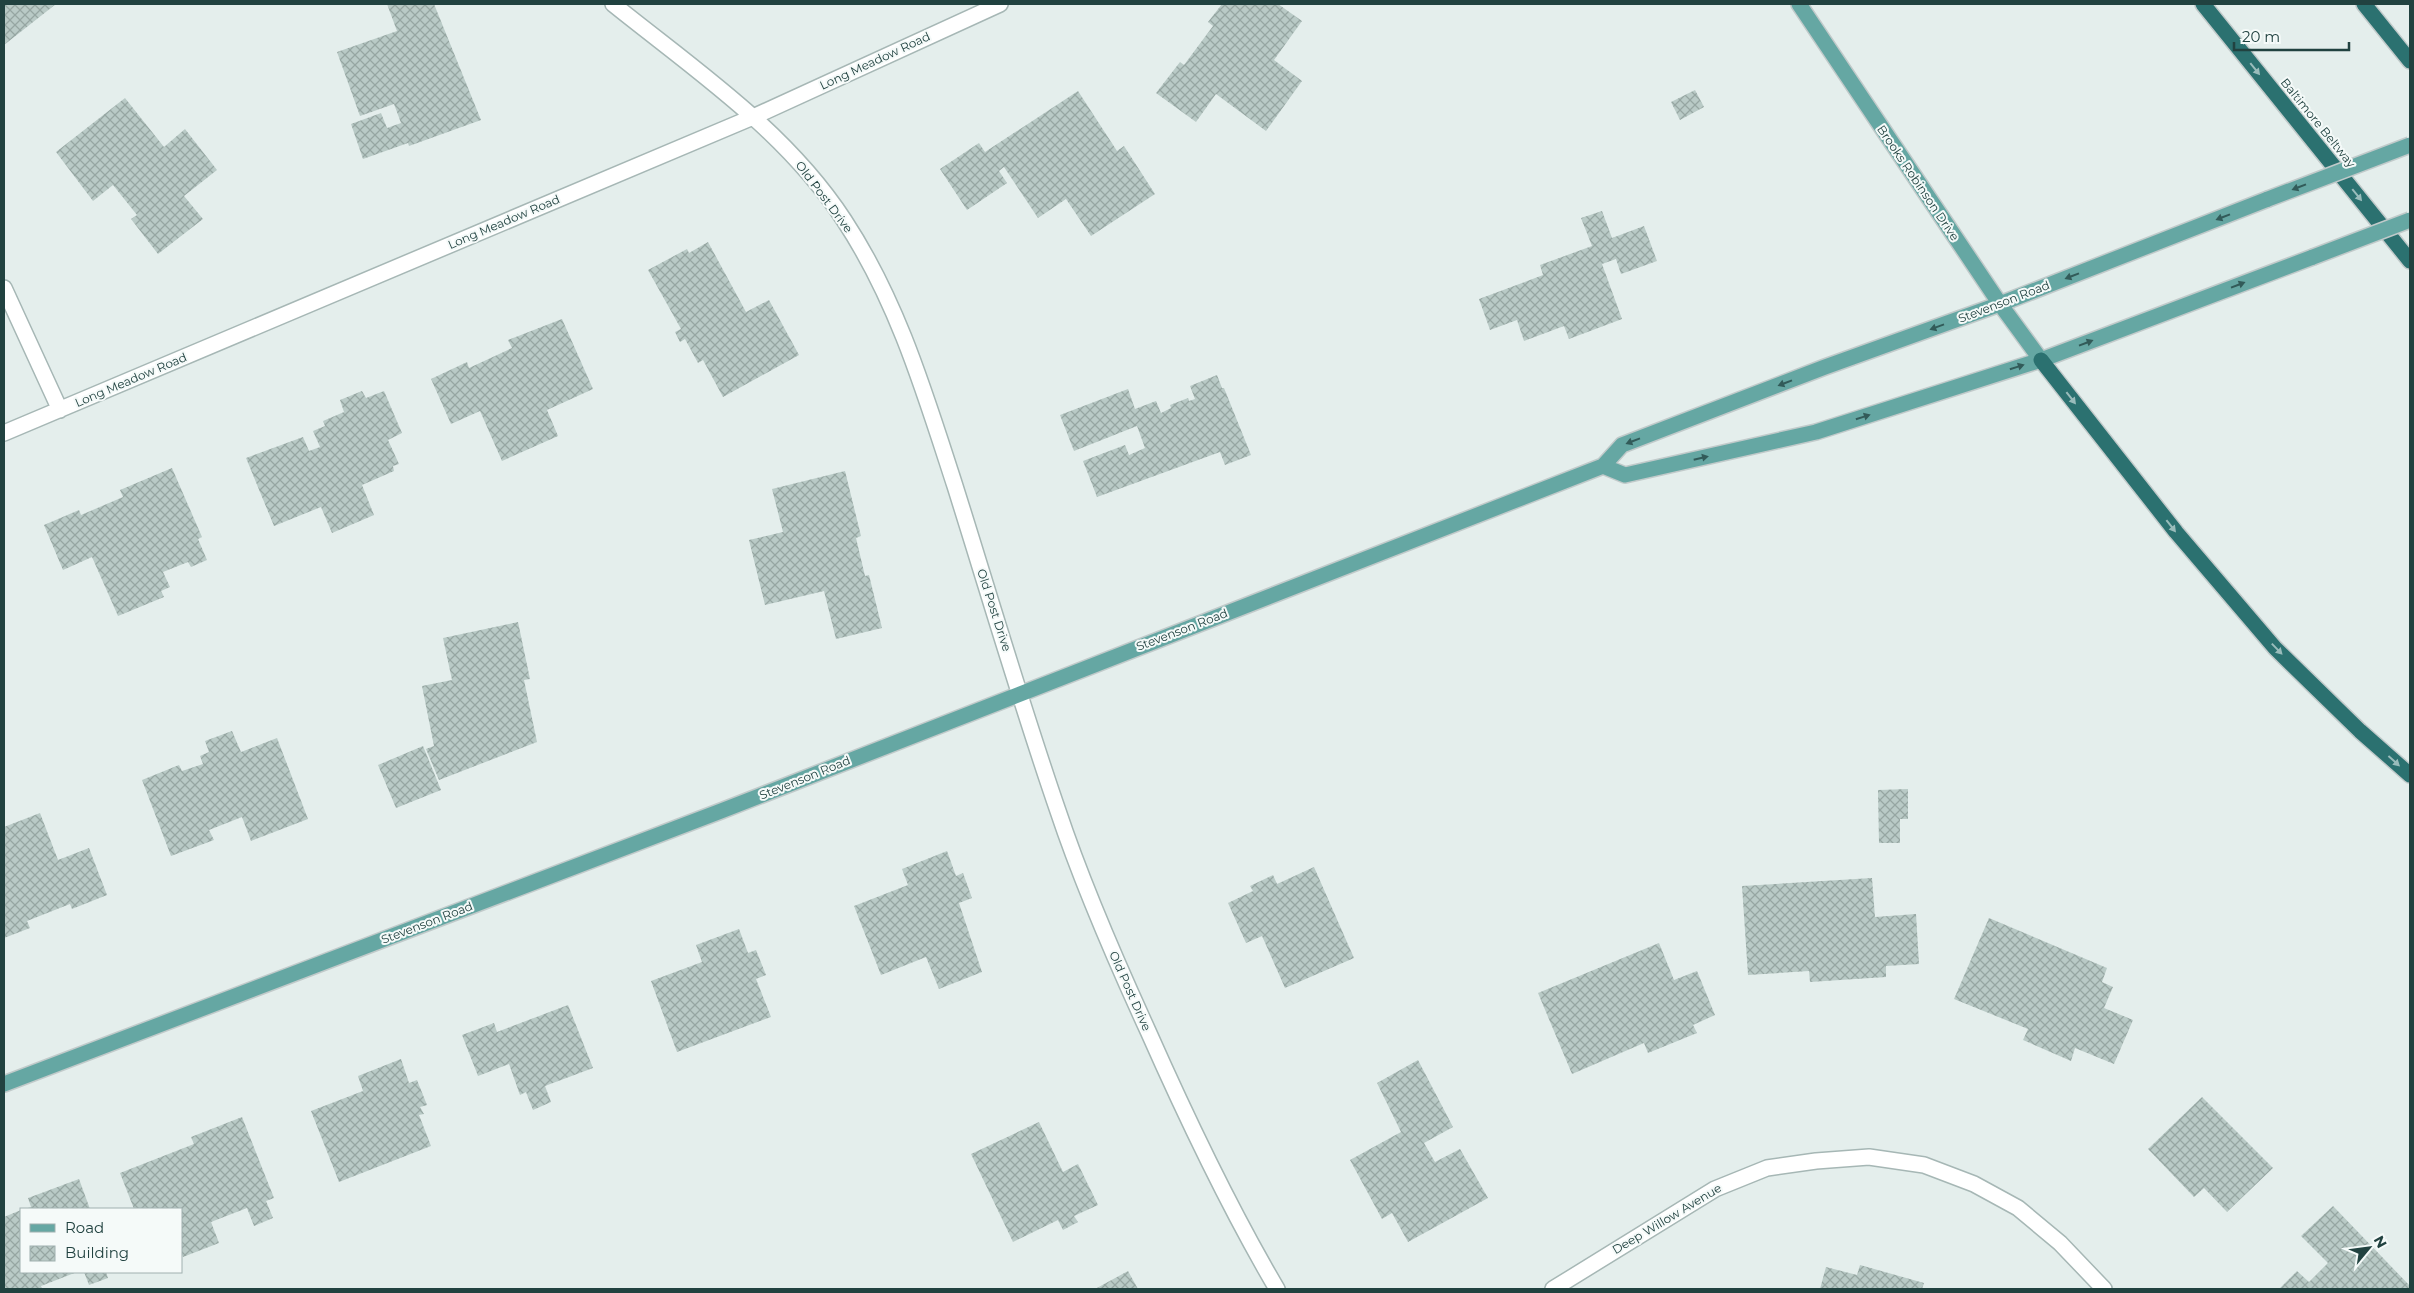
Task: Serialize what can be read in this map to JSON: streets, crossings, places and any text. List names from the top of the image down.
{
  "streets": {
    "highway": ["Baltimore Beltway"],
    "main road": ["Brooks Robinson Drive", "Stevenson Road"],
    "street": ["Long Meadow Road", "Old Post Drive", "Deep Willow Avenue"]
  },
  "crossings": [
    ["Long Meadow Road", "Old Post Drive"],
    ["Brooks Robinson Drive", "Stevenson Road"],
    ["Old Post Drive", "Stevenson Road"]
  ],
  "one_way": ["Baltimore Beltway"],
  "legend": ["Road", "Building"],
  "scale_bar": "20 m",
  "north": "top right"
}
